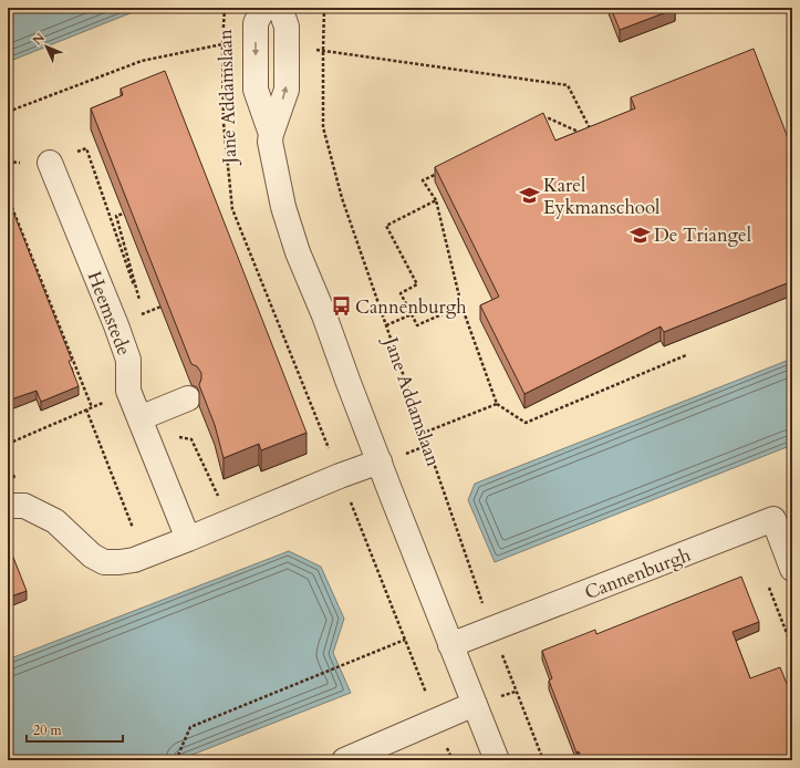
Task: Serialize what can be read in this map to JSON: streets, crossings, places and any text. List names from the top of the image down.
{
  "streets": {
    "street": ["Jane Addamslaan", "Heemstede", "Cannenburgh"]
  },
  "crossings": [
    ["Jane Addamslaan", "Cannenburgh"]
  ],
  "places": {
    "school or university": ["Karel Eykmanschool", "De Triangel"],
    "bus stop": ["Cannenburgh"]
  },
  "scale_bar": "20 m",
  "north": "top left"
}
